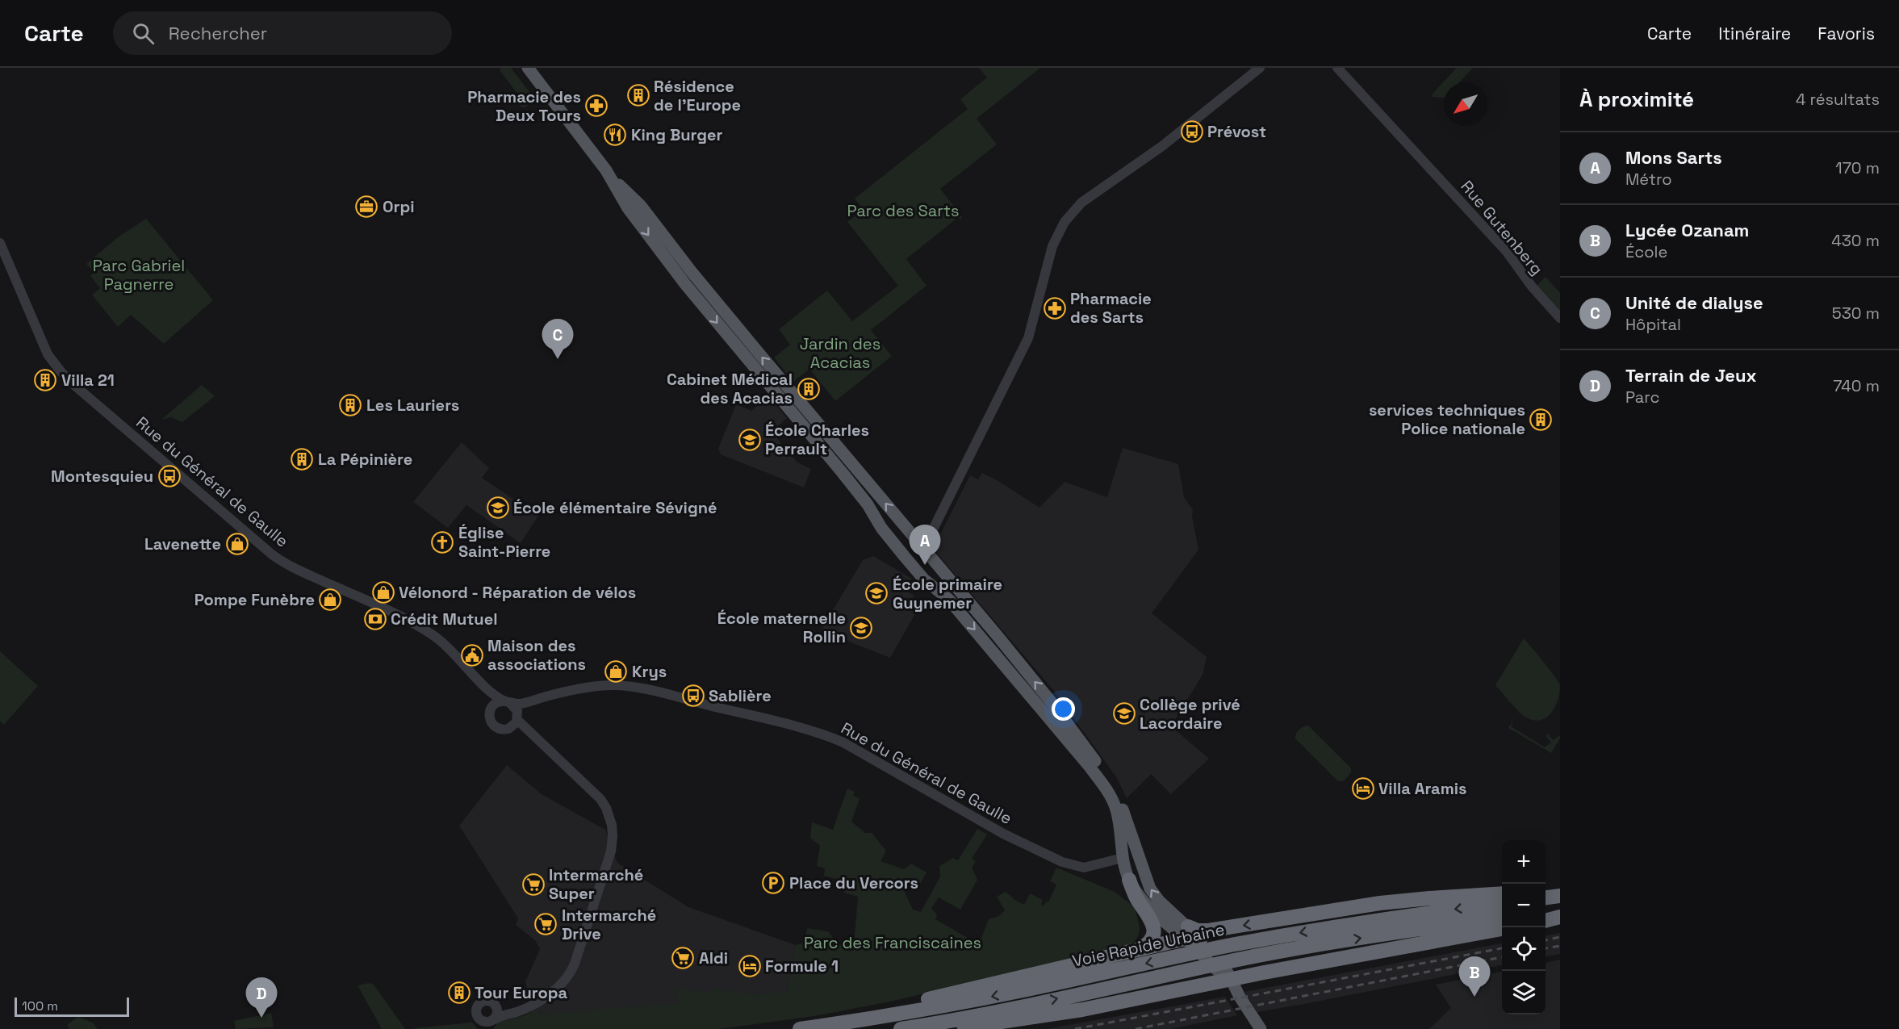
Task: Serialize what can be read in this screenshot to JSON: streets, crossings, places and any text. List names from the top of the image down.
{
  "streets": {
    "highway": ["Voie Rapide Urbaine"],
    "street": ["Rue Gutenberg", "Rue du Général de Gaulle"]
  },
  "parks": [
    "Parc des Sarts",
    "Parc Gabriel Pagnerre",
    "Jardin des Acacias",
    "Parc des Franciscaines"
  ],
  "places": {
    "building": [
      "Résidence de l'Europe",
      "Villa 21",
      "Cabinet Médical des Acacias",
      "Les Lauriers",
      "services techniques Police nationale",
      "La Pépinière",
      "Tour Europa"
    ],
    "pharmacy": ["Pharmacie des Deux Tours", "Pharmacie des Sarts"],
    "bus stop": ["Prévost", "Montesquieu", "Sablière"],
    "restaurant": ["King Burger"],
    "office": ["Orpi"],
    "school or university": [
      "École Charles Perrault",
      "École élémentaire Sévigné",
      "École primaire Guynemer",
      "École maternelle Rollin",
      "Collège privé Lacordaire"
    ],
    "church": ["Église Saint-Pierre"],
    "shop": [
      "Lavenette",
      "Vélonord - Réparation de vélos",
      "Pompe Funèbre",
      "Krys"
    ],
    "bank": ["Crédit Mutuel"],
    "public building": ["Maison des associations"],
    "hotel": ["Villa Aramis", "Formule 1"],
    "parking": ["Place du Vercors"],
    "supermarket": ["Intermarché Super", "Intermarché Drive", "Aldi"]
  },
  "scale_bar": "100 m",
  "north": "bottom left",
  "page": {
    "header": "Carte",
    "search": "Rechercher",
    "nav": ["Carte", "Itinéraire", "Favoris"],
    "heading": ["À proximité", "4 résultats"],
    "list": [
      {
        "mark": "A",
        "name": "Mons Sarts",
        "note": "Métro",
        "value": "170 m"
      },
      {
        "mark": "B",
        "name": "Lycée Ozanam",
        "note": "École",
        "value": "430 m"
      },
      {
        "mark": "C",
        "name": "Unité de dialyse",
        "note": "Hôpital",
        "value": "530 m"
      },
      {
        "mark": "D",
        "name": "Terrain de Jeux",
        "note": "Parc",
        "value": "740 m"
      }
    ],
    "pins": [
      "C",
      "A",
      "B",
      "D"
    ],
    "map_buttons": ["+", "−"],
    "scale": "100 m"
  }
}
